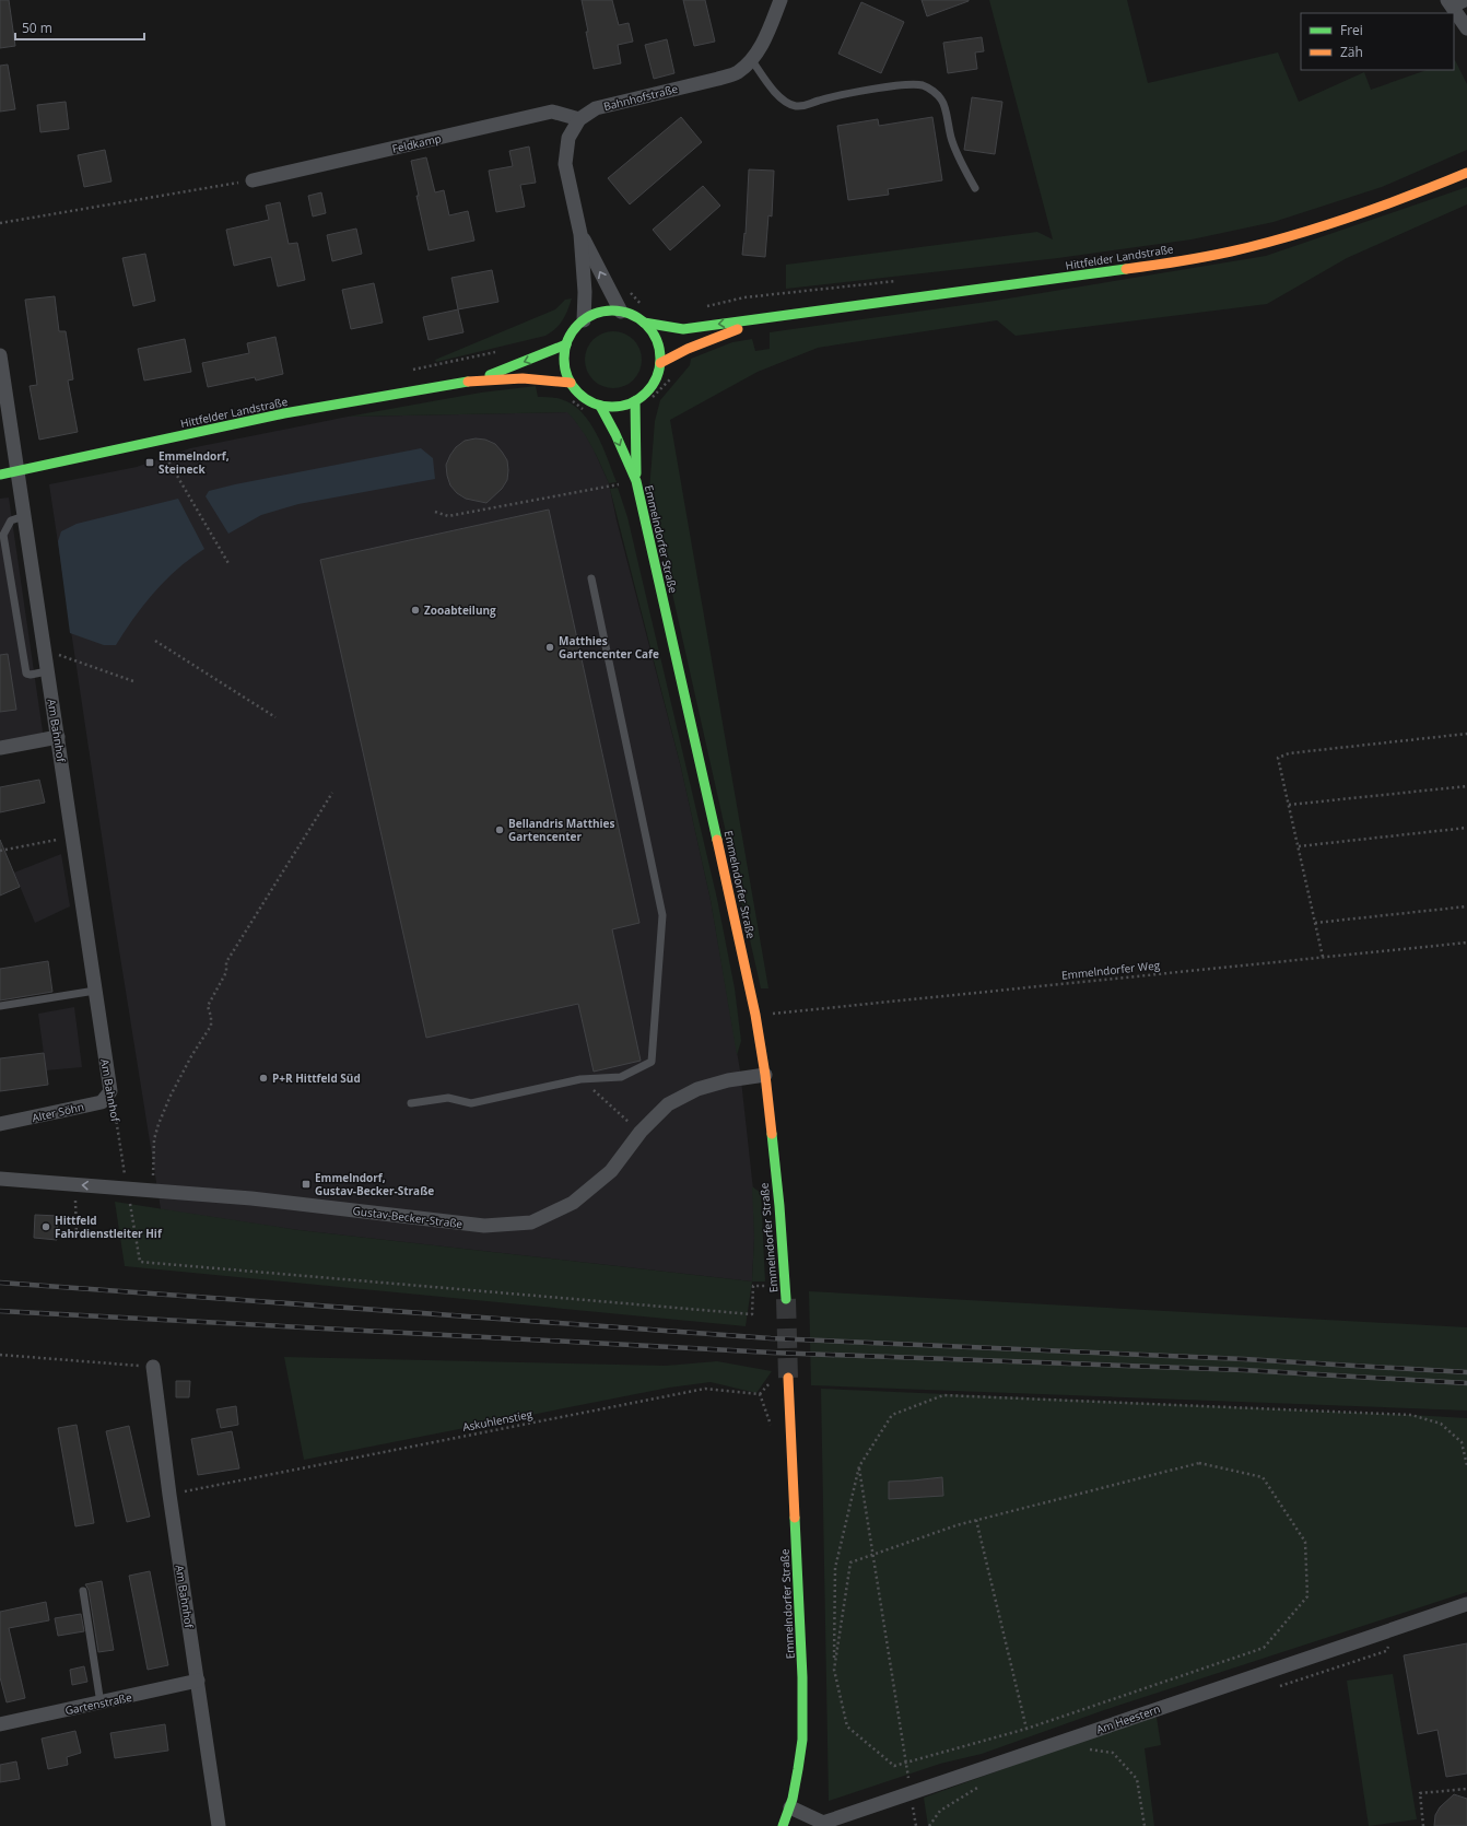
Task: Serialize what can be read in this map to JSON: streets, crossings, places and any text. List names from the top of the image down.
{
  "streets": {
    "main road": ["Hittfelder Landstraße", "Emmelndorfer Straße"],
    "street": [
      "Bahnhofstraße",
      "Feldkamp",
      "Am Bahnhof",
      "Alter Söhn",
      "Gustav-Becker-Straße",
      "Gartenstraße",
      "Am Heestern"
    ],
    "path": ["Emmelndorfer Weg", "Askuhlenstieg"]
  },
  "crossings": [
    ["Bahnhofstraße", "Feldkamp"],
    ["Bahnhofstraße", "Hittfelder Landstraße"],
    ["Bahnhofstraße", "Emmelndorfer Straße"],
    ["Hittfelder Landstraße", "Emmelndorfer Straße"],
    ["Hittfelder Landstraße", "Am Bahnhof"],
    ["Emmelndorfer Straße", "Emmelndorfer Weg"],
    ["Emmelndorfer Straße", "Gustav-Becker-Straße"],
    ["Emmelndorfer Straße", "Am Heestern"],
    ["Am Bahnhof", "Alter Söhn"],
    ["Am Bahnhof", "Gustav-Becker-Straße"],
    ["Am Bahnhof", "Askuhlenstieg"],
    ["Am Bahnhof", "Gartenstraße"]
  ],
  "places": {
    "transit": ["Emmelndorf, Steineck", "Emmelndorf, Gustav-Becker-Straße"],
    "other": [
      "Zooabteilung",
      "Matthies Gartencenter Cafe",
      "Bellandris Matthies Gartencenter",
      "P+R Hittfeld Süd",
      "Hittfeld Fahrdienstleiter Hif"
    ]
  },
  "legend": ["Frei", "Zäh"],
  "scale_bar": "50 m"
}
